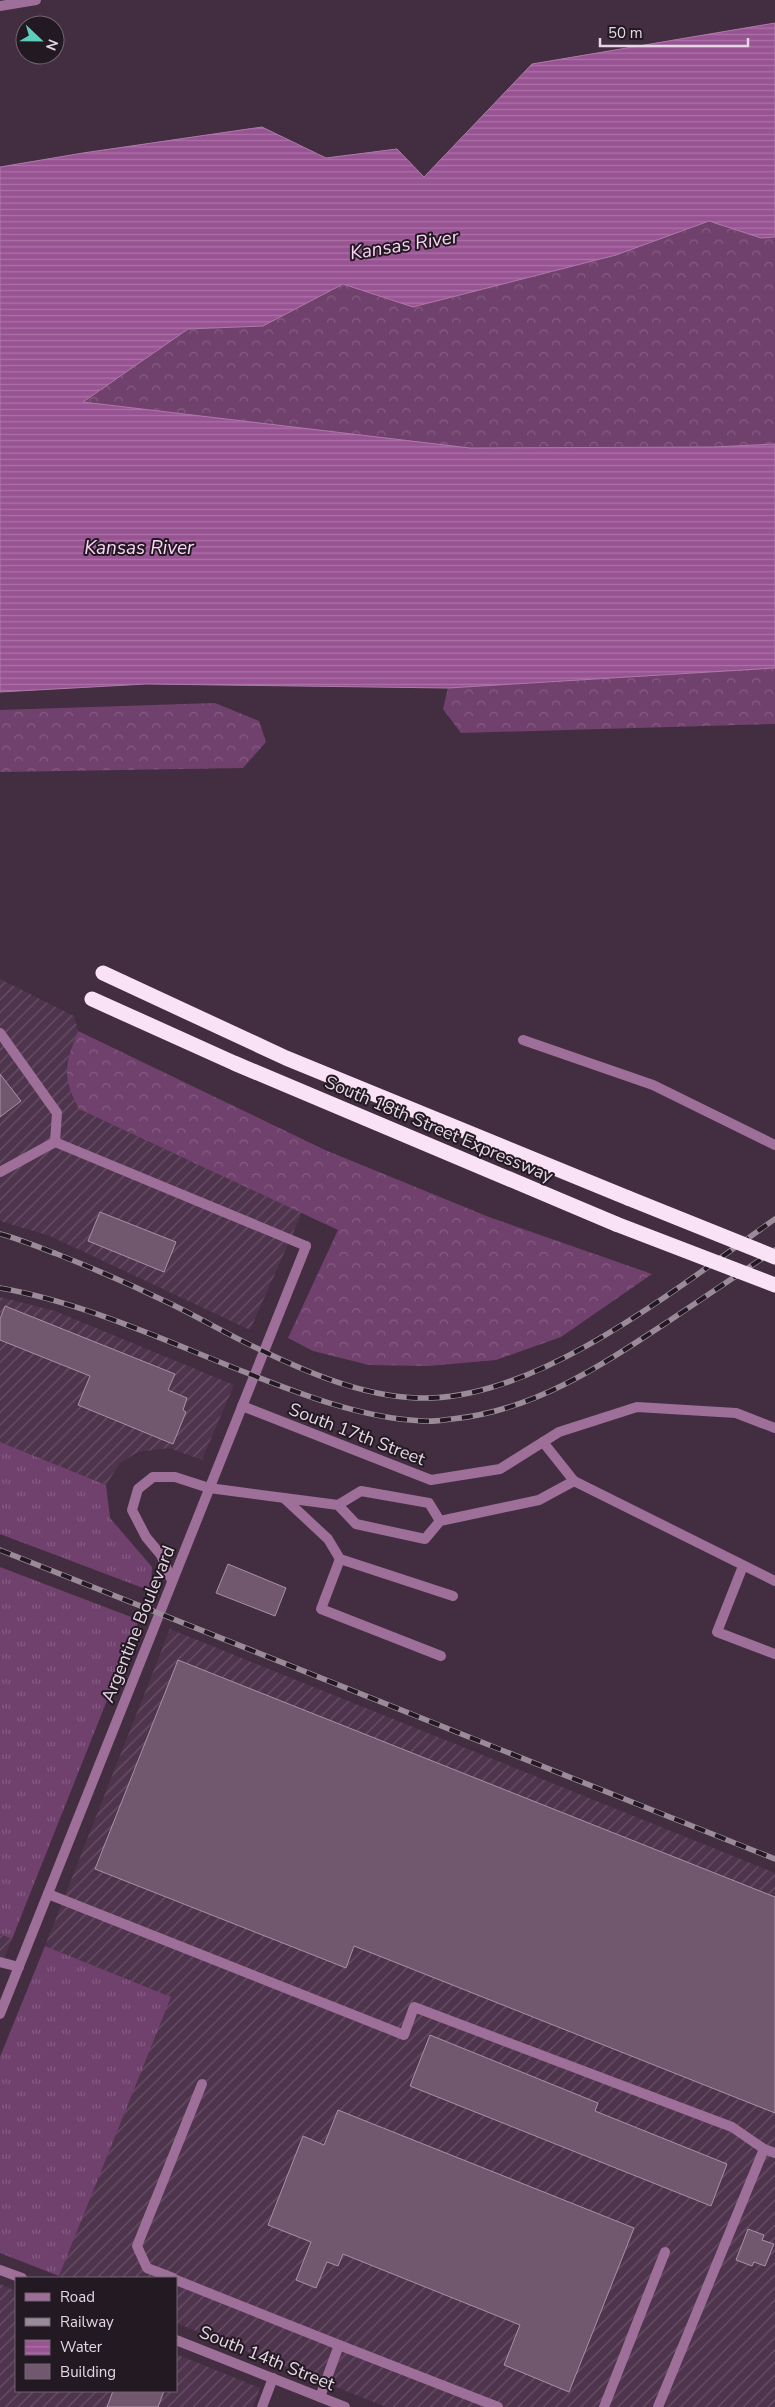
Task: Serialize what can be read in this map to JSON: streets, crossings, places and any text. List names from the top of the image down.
{
  "streets": {
    "highway": ["South 18th Street Expressway"],
    "street": ["South 17th Street", "Argentine Boulevard", "South 14th Street"]
  },
  "crossings": [
    ["South 17th Street", "Argentine Boulevard"]
  ],
  "water": ["Kansas River"],
  "legend": [
    "Road",
    "Railway",
    "Water",
    "Building"
  ],
  "scale_bar": "50 m",
  "north": "right"
}
